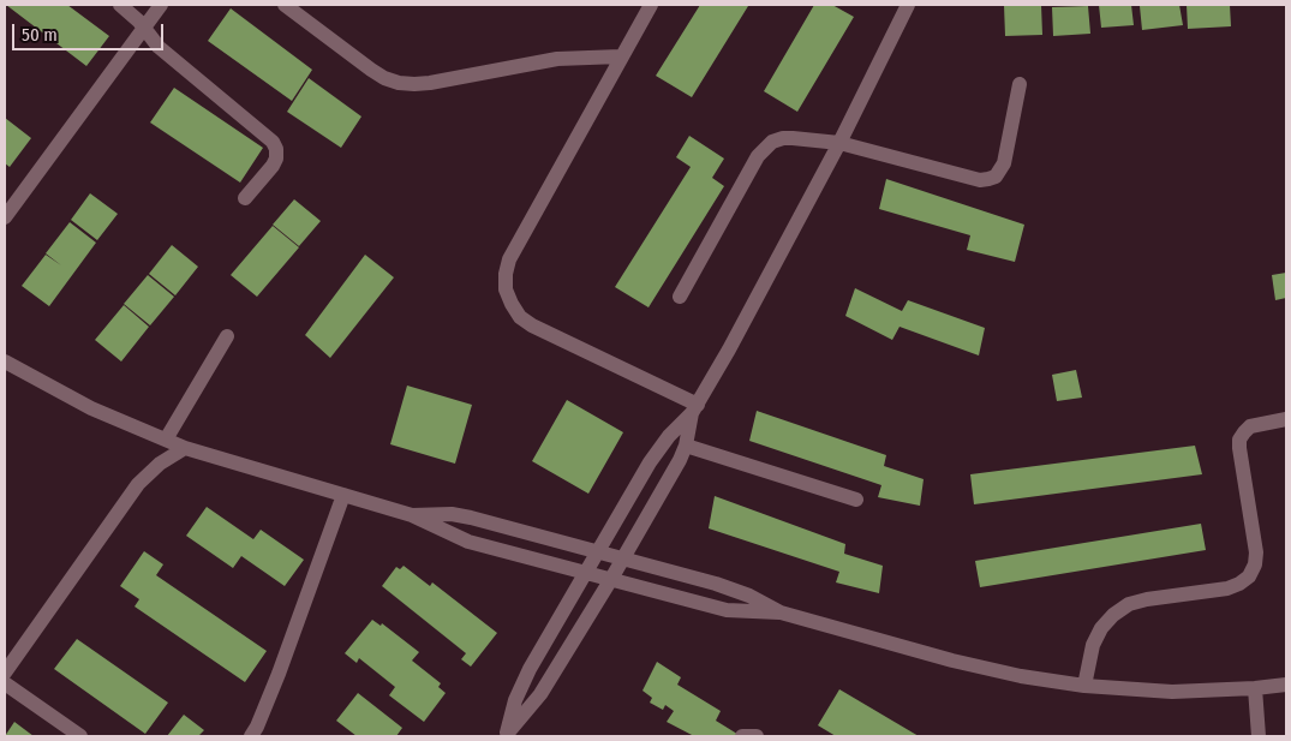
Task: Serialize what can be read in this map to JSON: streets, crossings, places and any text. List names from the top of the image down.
{
  "scale_bar": "50 m"
}
